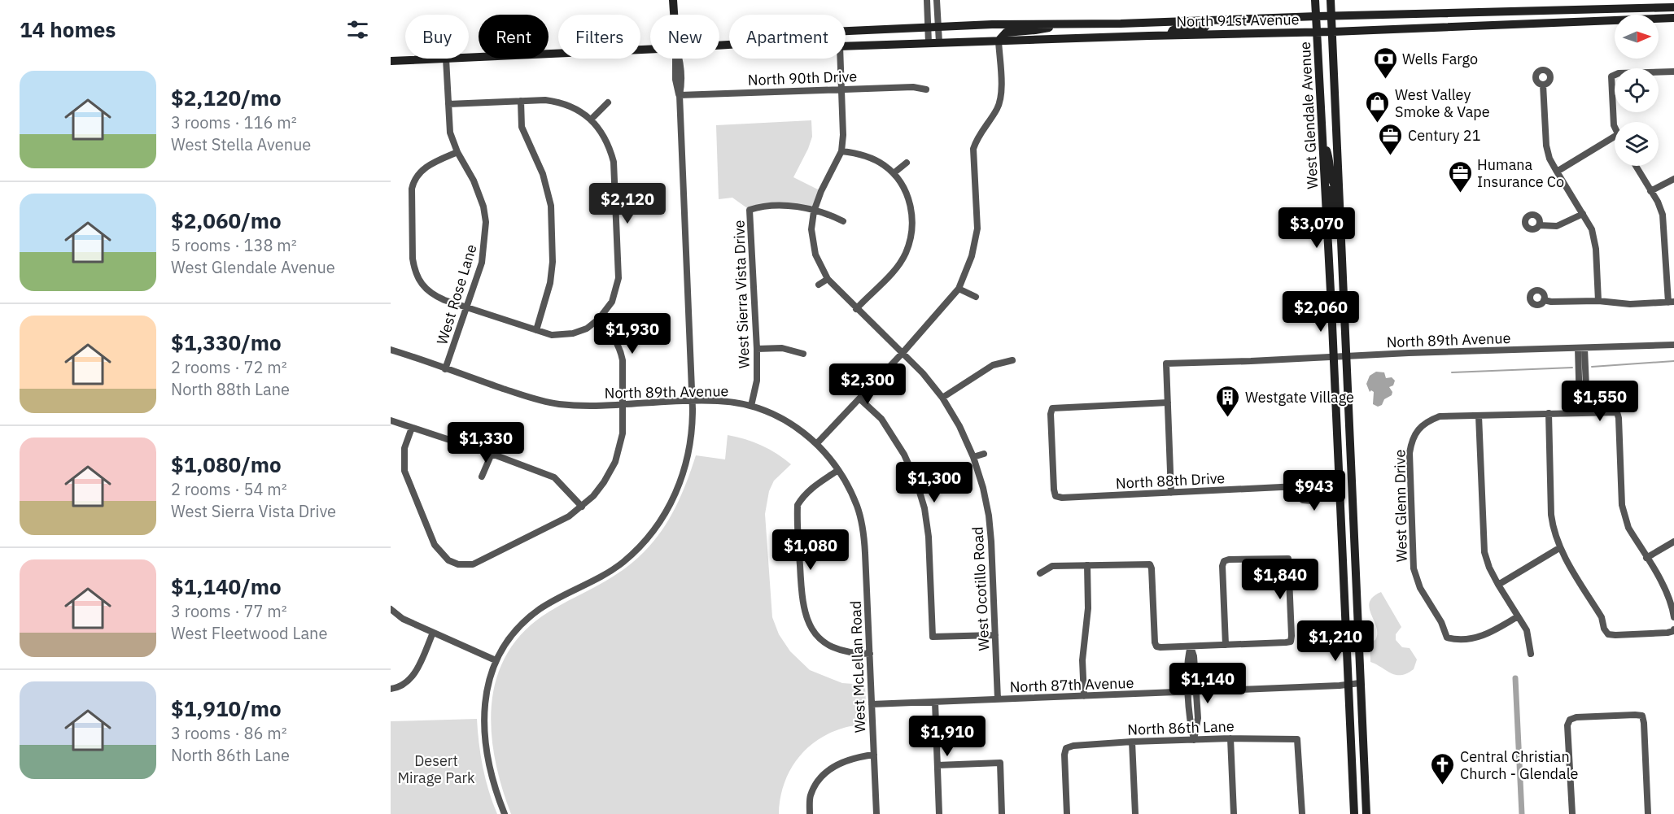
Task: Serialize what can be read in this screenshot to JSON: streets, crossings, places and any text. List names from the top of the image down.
{
  "streets": {
    "main road": ["North 91st Avenue", "West Glendale Avenue"],
    "street": [
      "North 90th Drive",
      "West Rose Lane",
      "West Sierra Vista Drive",
      "North 89th Avenue",
      "North 88th Drive",
      "West Glenn Drive",
      "West Ocotillo Road",
      "West McLellan Road",
      "North 87th Avenue",
      "North 86th Lane"
    ]
  },
  "crossings": [
    ["North 91st Avenue", "West Glendale Avenue"],
    ["North 91st Avenue", "West Rose Lane"],
    ["West Glendale Avenue", "North 89th Avenue"],
    ["West Glendale Avenue", "North 88th Drive"],
    ["West Glendale Avenue", "North 87th Avenue"],
    ["West Rose Lane", "North 89th Avenue"],
    ["West Sierra Vista Drive", "North 89th Avenue"],
    ["North 89th Avenue", "North 88th Drive"],
    ["North 89th Avenue", "West McLellan Road"],
    ["West Ocotillo Road", "North 87th Avenue"],
    ["West McLellan Road", "North 87th Avenue"]
  ],
  "parks": ["Desert Mirage Park"],
  "places": {
    "bank": ["Wells Fargo"],
    "shop": ["West Valley Smoke & Vape"],
    "office": ["Century 21", "Humana Insurance Co"],
    "building": ["Westgate Village"],
    "church": ["Central Christian Church - Glendale"]
  },
  "north": "right",
  "page": {
    "heading": "14 homes",
    "chip": [
      "Buy",
      "Rent",
      "Filters",
      "New",
      "Apartment"
    ],
    "list": [
      {
        "name": "$2,120/mo",
        "note": "3 rooms · 116 m² · West Stella Avenue"
      },
      {
        "name": "$2,060/mo",
        "note": "5 rooms · 138 m² · West Glendale Avenue"
      },
      {
        "name": "$1,330/mo",
        "note": "2 rooms · 72 m² · North 88th Lane"
      },
      {
        "name": "$1,080/mo",
        "note": "2 rooms · 54 m² · West Sierra Vista Drive"
      },
      {
        "name": "$1,140/mo",
        "note": "3 rooms · 77 m² · West Fleetwood Lane"
      },
      {
        "name": "$1,910/mo",
        "note": "3 rooms · 86 m² · North 86th Lane"
      }
    ],
    "price": [
      "$2,120",
      "$3,070",
      "$2,060",
      "$1,930",
      "$2,300",
      "$1,550",
      "$1,330",
      "$1,300",
      "$943",
      "$1,080",
      "$1,840",
      "$1,210",
      "$1,140",
      "$1,910"
    ]
  }
}
